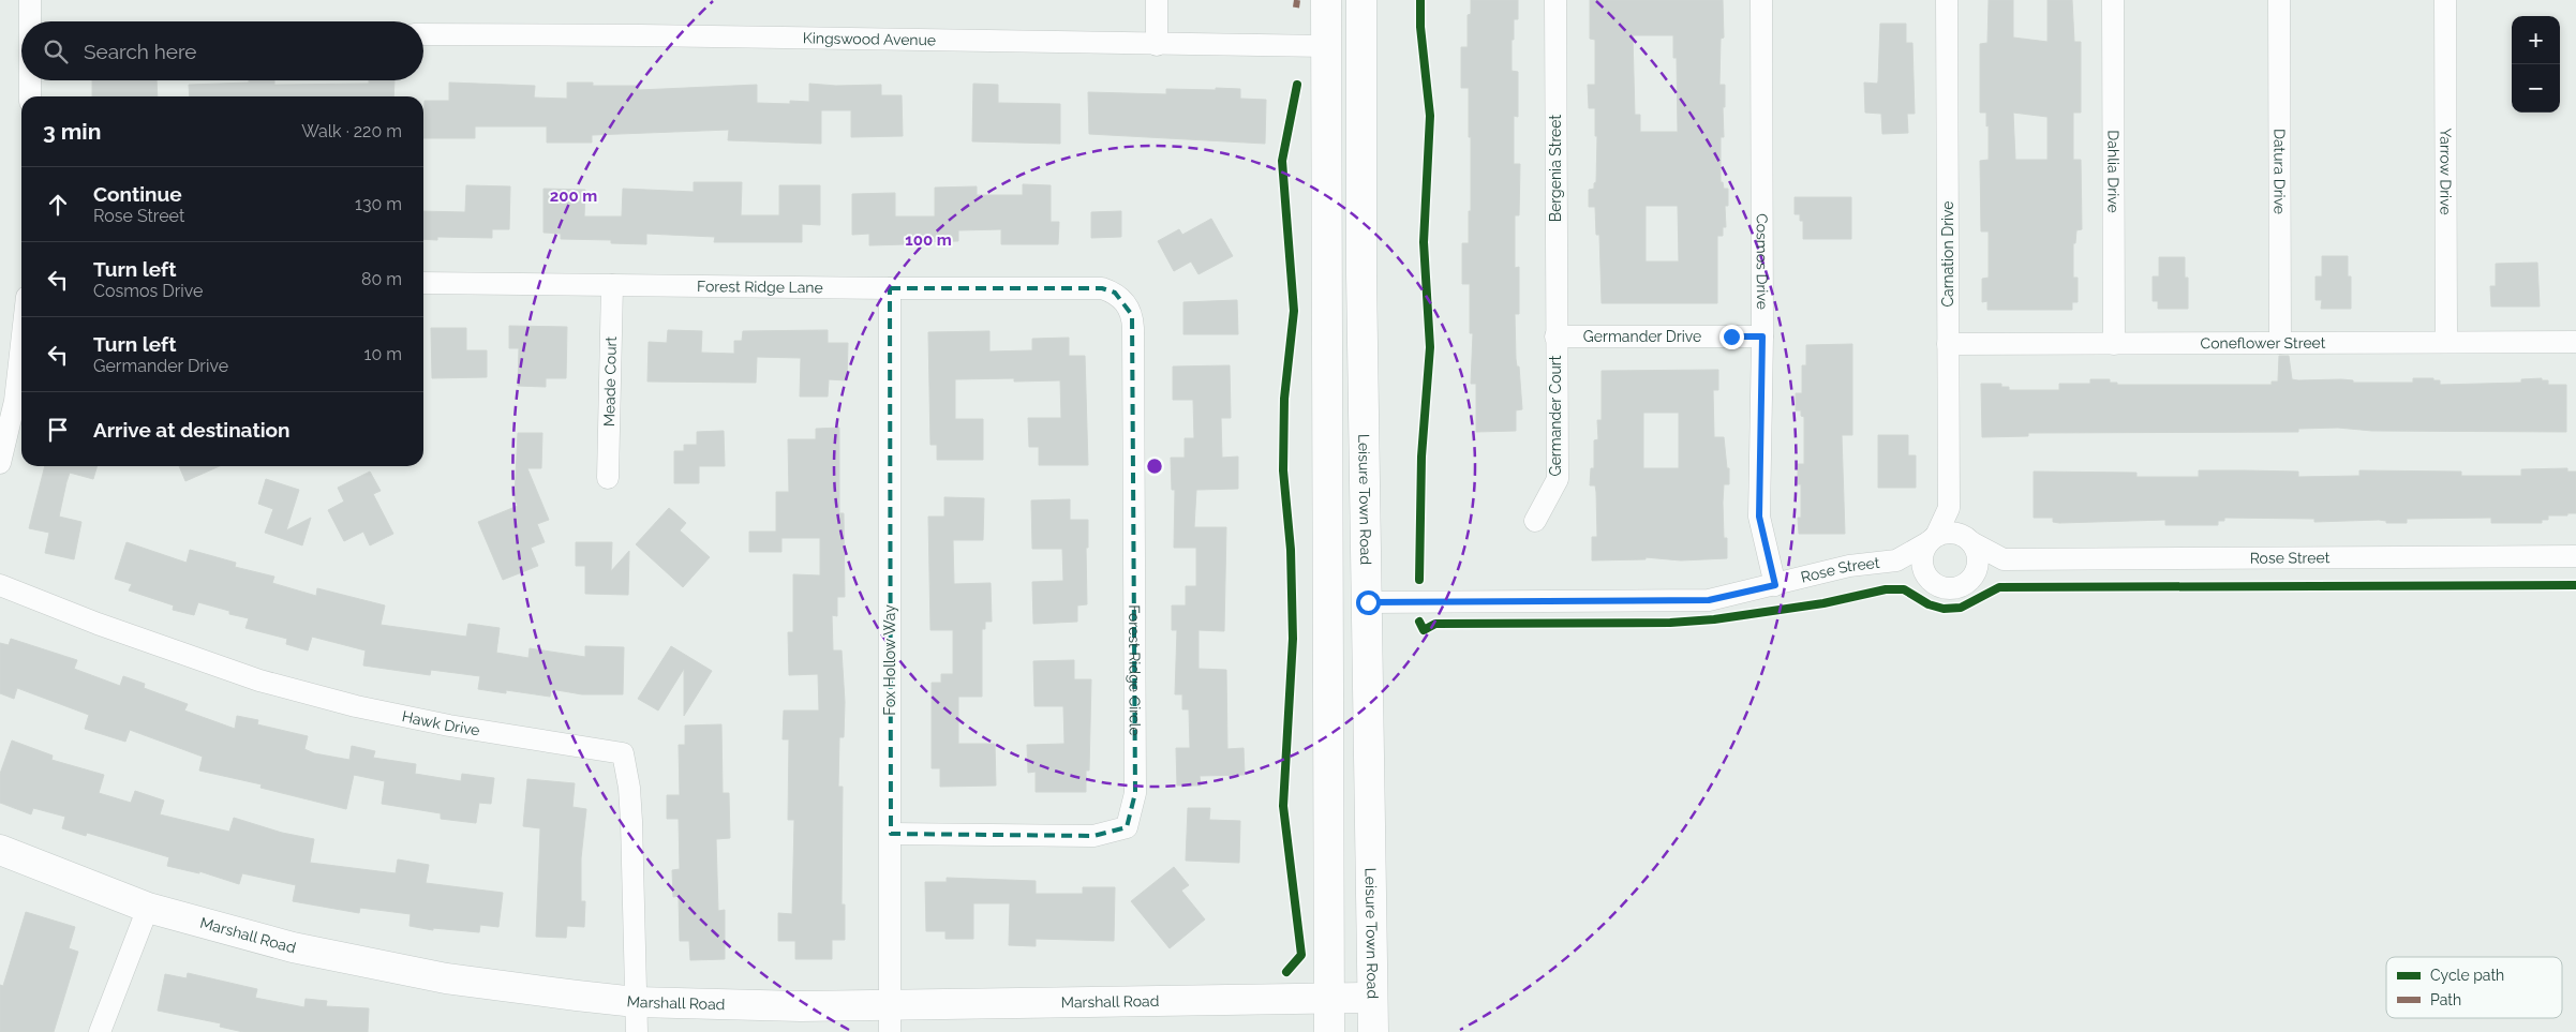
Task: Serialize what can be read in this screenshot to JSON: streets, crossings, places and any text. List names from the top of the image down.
{
  "streets": {
    "main road": ["Leisure Town Road", "Marshall Road"],
    "street": [
      "Kingswood Avenue",
      "Bergenia Street",
      "Dahlia Drive",
      "Datura Drive",
      "Yarrow Drive",
      "Carnation Drive",
      "Cosmos Drive",
      "Forest Ridge Lane",
      "Germander Drive",
      "Coneflower Street",
      "Meade Court",
      "Germander Court",
      "Rose Street",
      "Fox Hollow Way",
      "Forest Ridge Circle",
      "Hawk Drive"
    ]
  },
  "crossings": [
    ["Bergenia Street", "Germander Drive"],
    ["Bergenia Street", "Germander Court"],
    ["Dahlia Drive", "Coneflower Street"],
    ["Datura Drive", "Coneflower Street"],
    ["Yarrow Drive", "Coneflower Street"],
    ["Carnation Drive", "Coneflower Street"],
    ["Carnation Drive", "Rose Street"],
    ["Cosmos Drive", "Germander Drive"],
    ["Cosmos Drive", "Rose Street"],
    ["Forest Ridge Lane", "Meade Court"],
    ["Forest Ridge Lane", "Fox Hollow Way"],
    ["Forest Ridge Lane", "Forest Ridge Circle"],
    ["Germander Drive", "Germander Court"],
    ["Leisure Town Road", "Rose Street"],
    ["Leisure Town Road", "Marshall Road"],
    ["Fox Hollow Way", "Forest Ridge Circle"],
    ["Fox Hollow Way", "Marshall Road"],
    ["Hawk Drive", "Marshall Road"]
  ],
  "legend": ["Cycle path", "Path"],
  "page": {
    "map_buttons": ["+", "−"],
    "search": "Search here",
    "heading": ["3 min", "Walk · 220 m"],
    "list": [
      ["Continue", "Rose Street", "130 m"],
      ["Turn left", "Cosmos Drive", "80 m"],
      ["Turn left", "Germander Drive", "10 m"],
      "Arrive at destination"
    ]
  },
  "rings": ["200 m", "100 m"]
}
